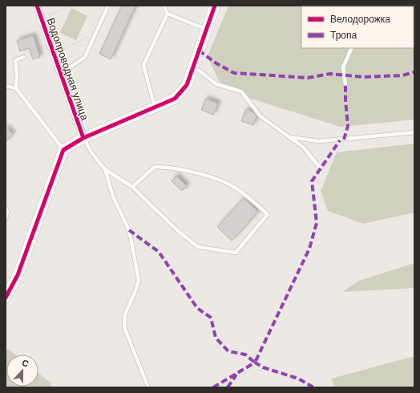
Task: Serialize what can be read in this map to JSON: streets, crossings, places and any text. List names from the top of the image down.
{
  "streets": {
    "street": ["Водопроводная улица"]
  },
  "legend": ["Велодорожка", "Тропа"],
  "north": "top"
}
